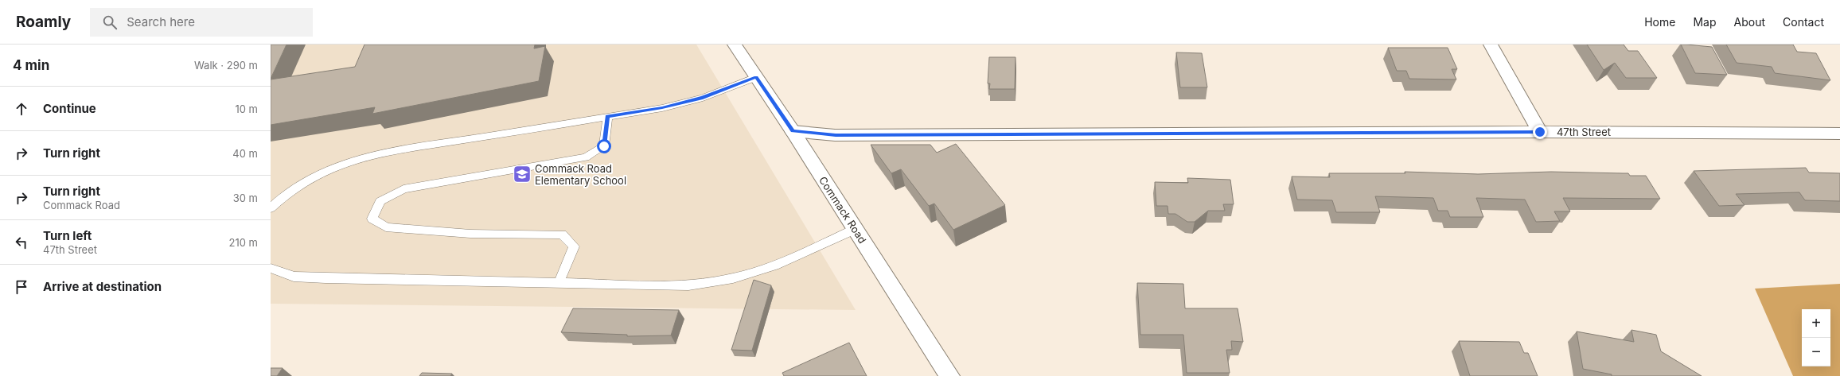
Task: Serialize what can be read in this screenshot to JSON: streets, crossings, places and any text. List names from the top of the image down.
{
  "streets": {
    "street": ["47th Street", "Commack Road"]
  },
  "crossings": [
    ["47th Street", "Commack Road"]
  ],
  "places": {
    "school or university": ["Commack Road Elementary School"]
  },
  "page": {
    "header": "Roamly",
    "search": "Search here",
    "nav": [
      "Home",
      "Map",
      "About",
      "Contact"
    ],
    "heading": ["4 min", "Walk · 290 m"],
    "list": [
      ["Continue", "10 m"],
      ["Turn right", "40 m"],
      ["Turn right", "Commack Road", "30 m"],
      ["Turn left", "47th Street", "210 m"],
      "Arrive at destination"
    ],
    "map_buttons": ["+", "−"]
  }
}
